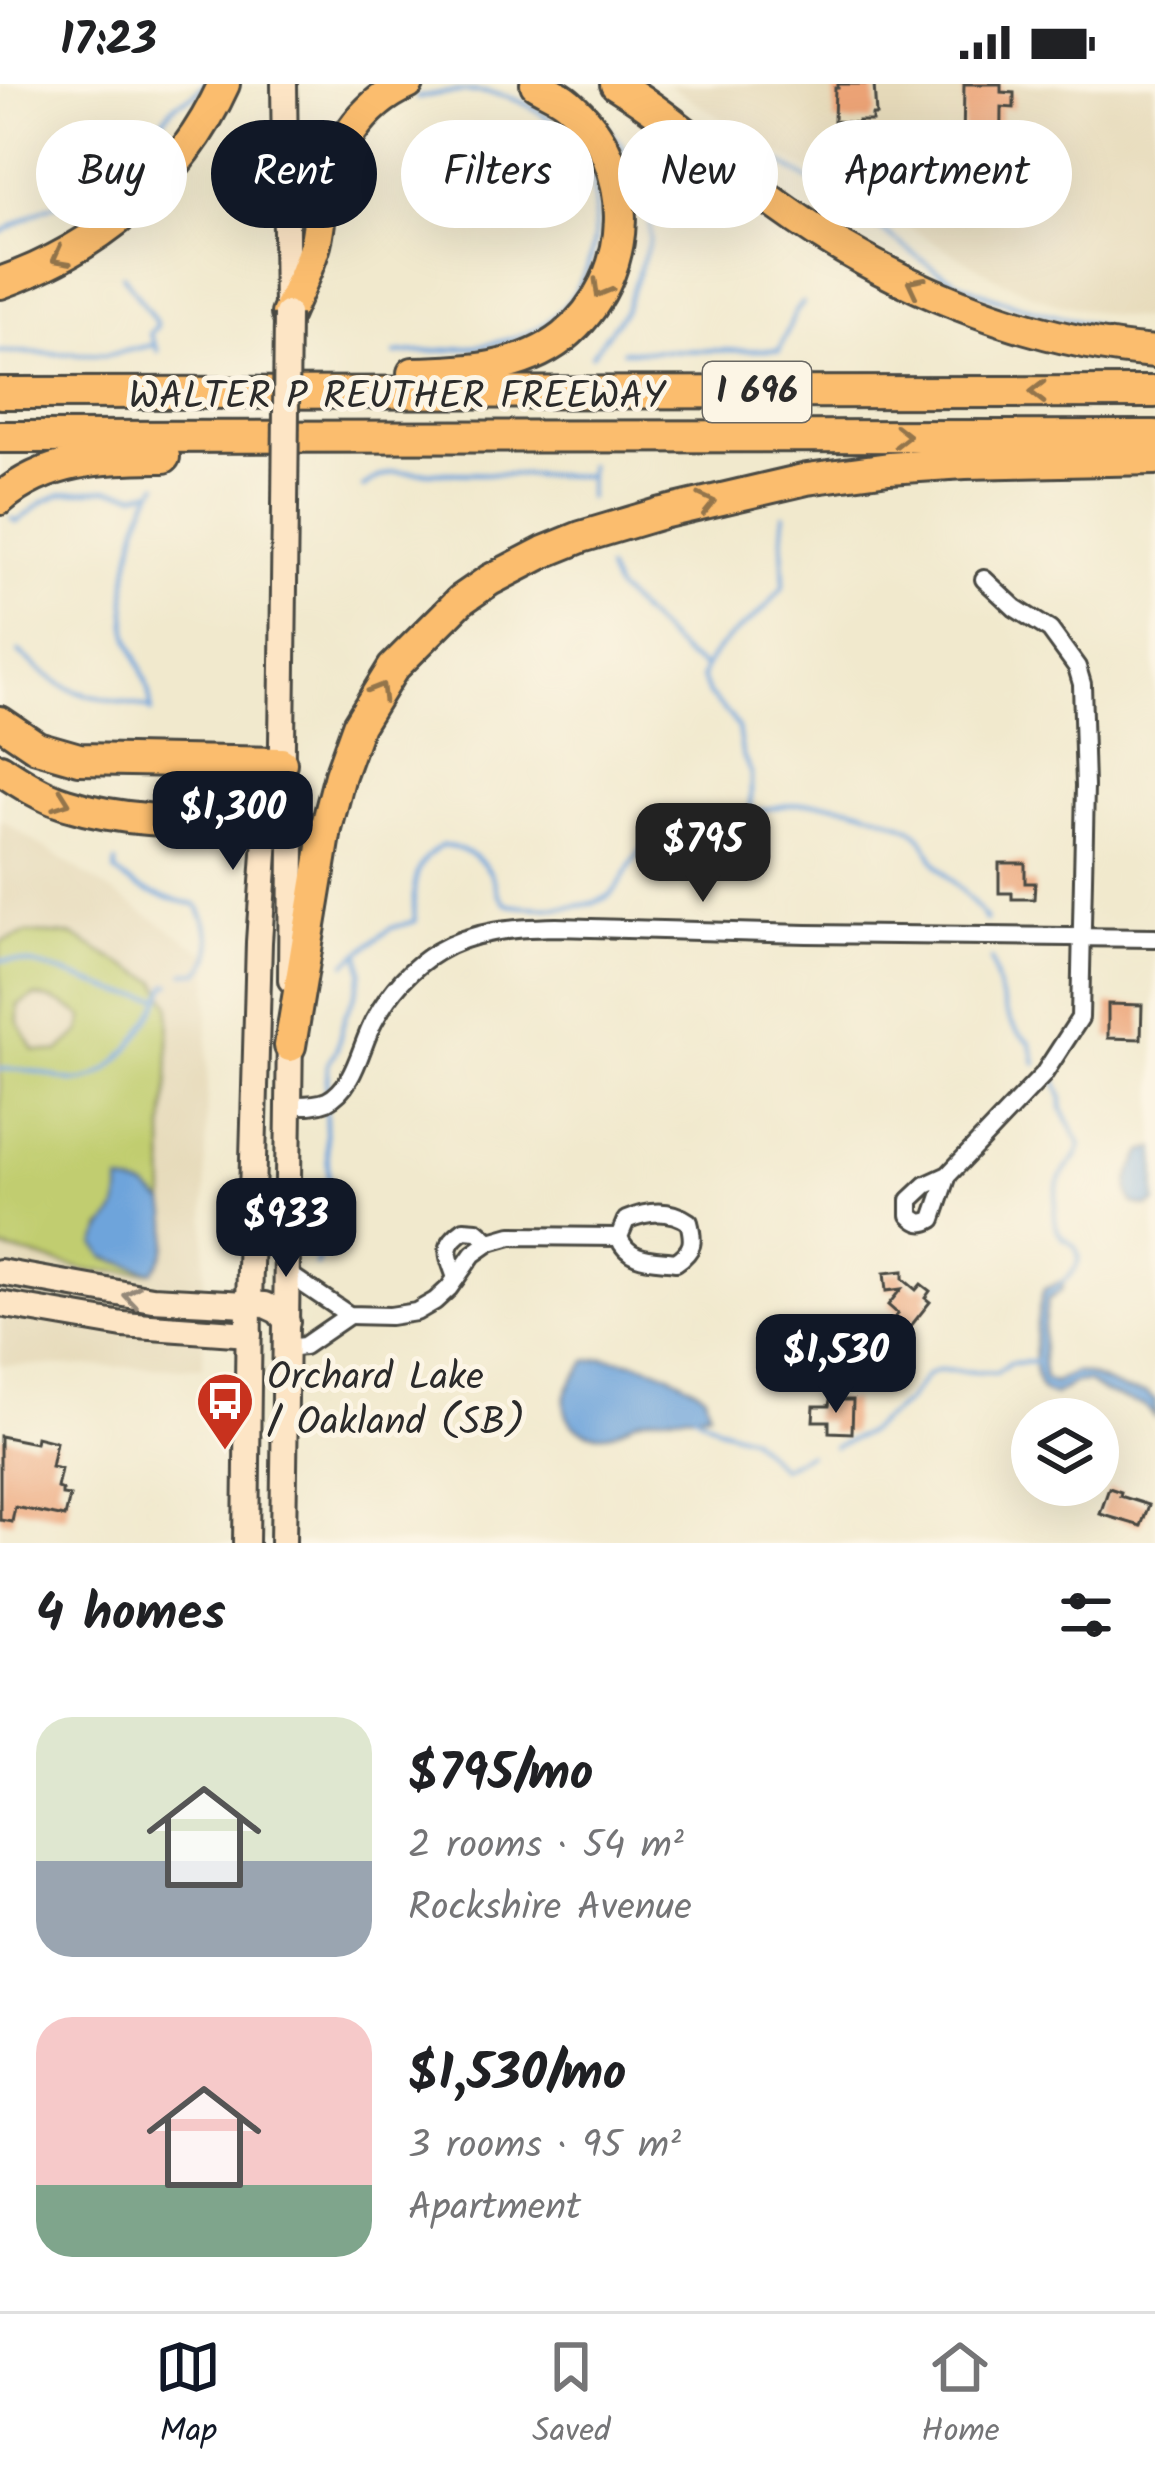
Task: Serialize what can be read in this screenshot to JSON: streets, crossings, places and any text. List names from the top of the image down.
{
  "streets": {
    "highway": ["I 696", "WALTER P REUTHER FREEWAY"]
  },
  "places": {
    "bus stop": ["Orchard Lake / Oakland (SB)"]
  },
  "page": {
    "status": "17:23",
    "chip": [
      "Buy",
      "Rent",
      "Filters",
      "New",
      "Apartment"
    ],
    "price": [
      "$1,300",
      "$795",
      "$933",
      "$1,530"
    ],
    "heading": "4 homes",
    "list": [
      {
        "name": "$795/mo",
        "note": "2 rooms · 54 m² · Rockshire Avenue"
      },
      {
        "name": "$1,530/mo",
        "note": "3 rooms · 95 m² · Apartment"
      }
    ],
    "tabs": ["Map", "Saved", "Home"]
  }
}
